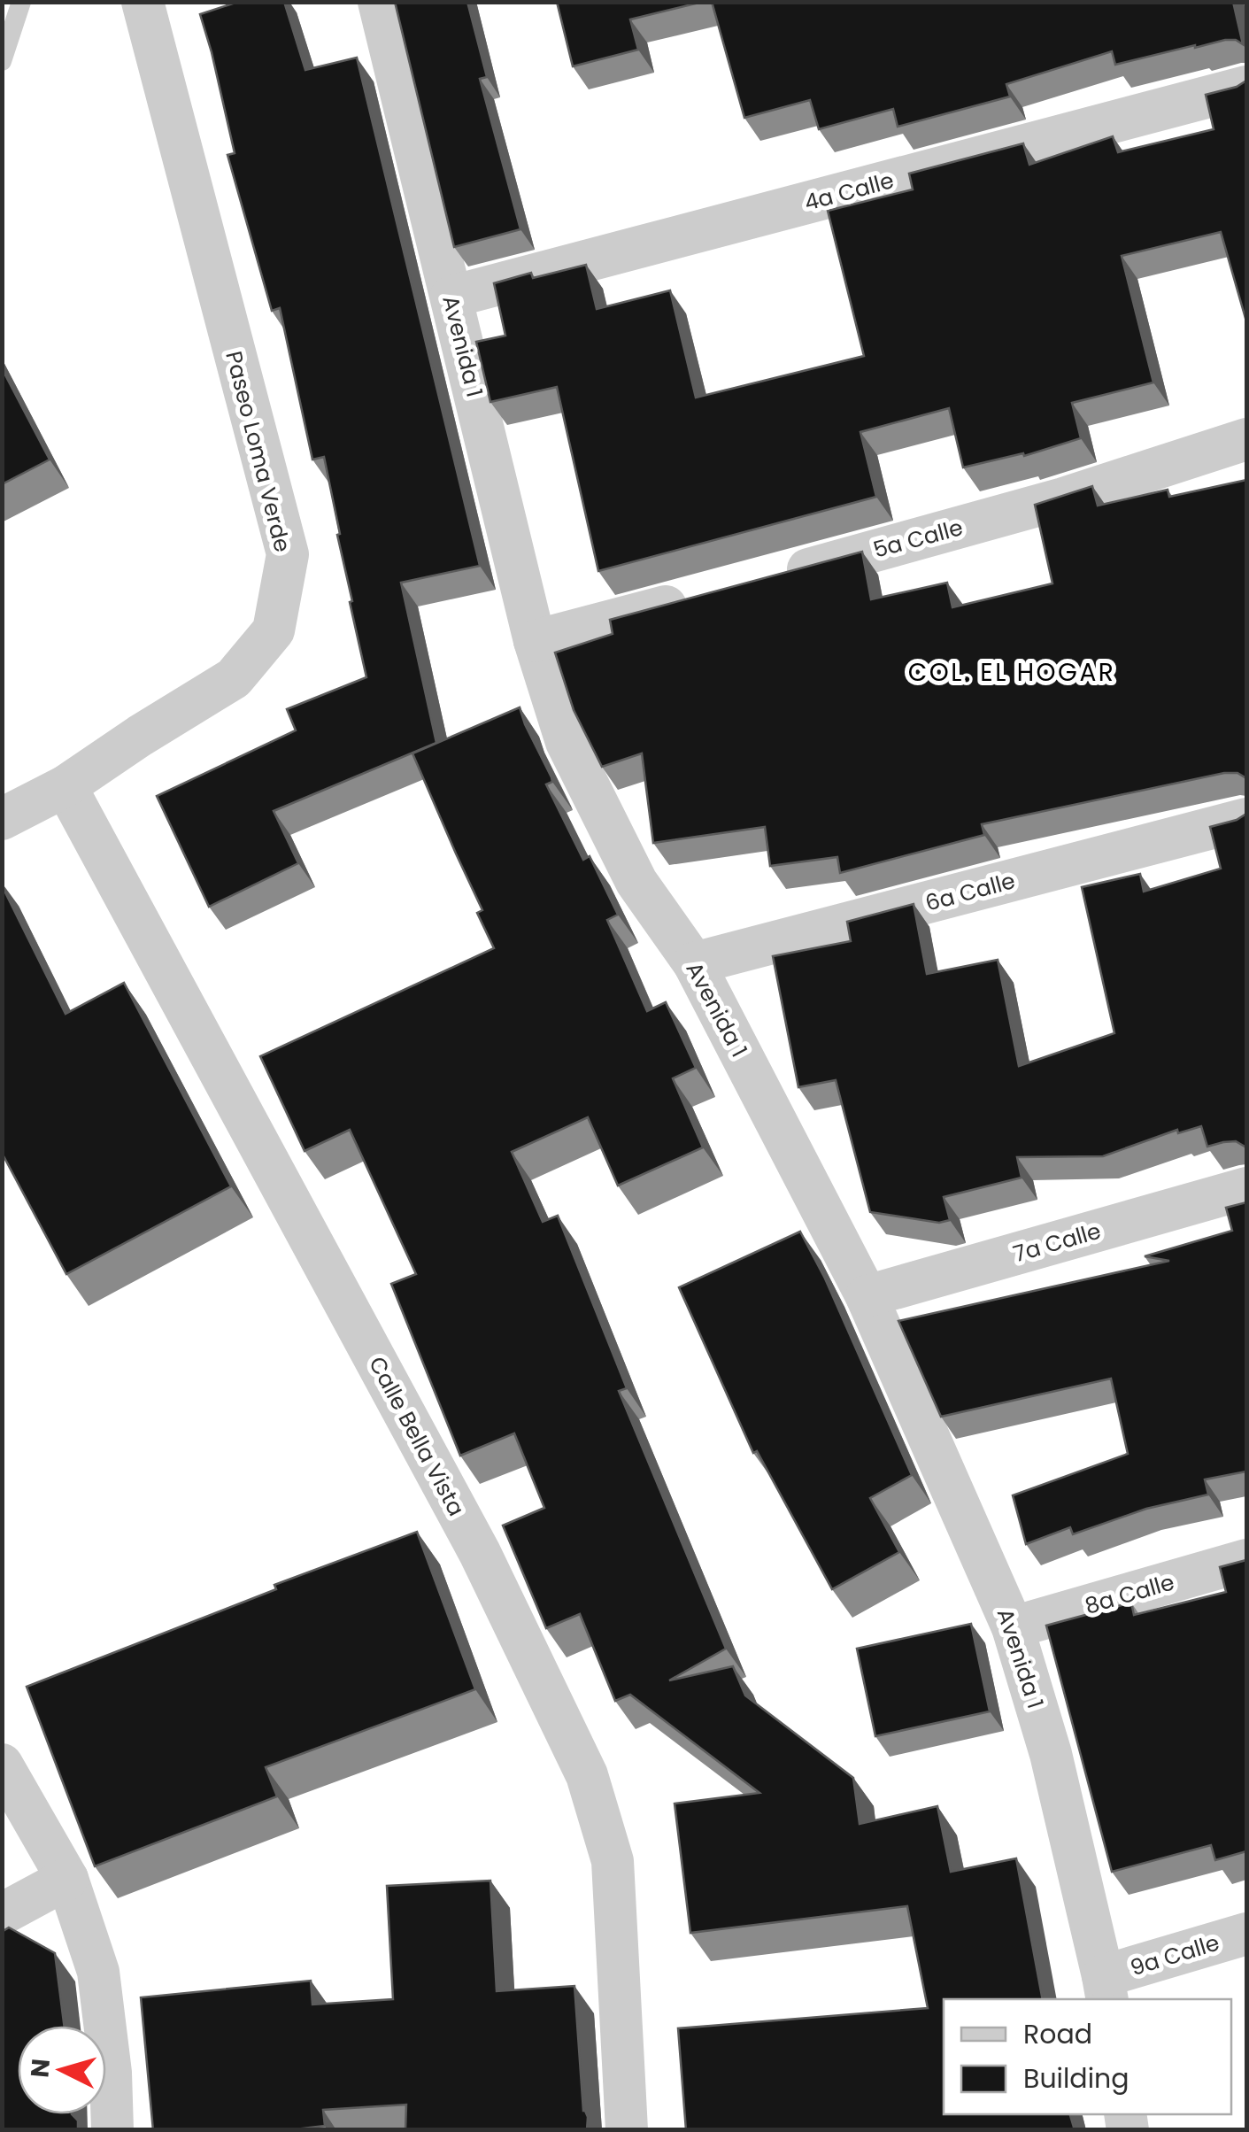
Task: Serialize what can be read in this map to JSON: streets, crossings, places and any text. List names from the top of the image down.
{
  "streets": {
    "street": [
      "4a Calle",
      "Avenida 1",
      "Paseo Loma Verde",
      "5a Calle",
      "6a Calle",
      "7a Calle",
      "Calle Bella Vista",
      "8a Calle",
      "9a Calle"
    ]
  },
  "crossings": [
    ["4a Calle", "Avenida 1"],
    ["Avenida 1", "6a Calle"],
    ["Avenida 1", "7a Calle"],
    ["Avenida 1", "8a Calle"],
    ["Avenida 1", "9a Calle"],
    ["Paseo Loma Verde", "Calle Bella Vista"]
  ],
  "districts": ["COL. EL HOGAR"],
  "legend": ["Road", "Building"],
  "north": "left"
}
